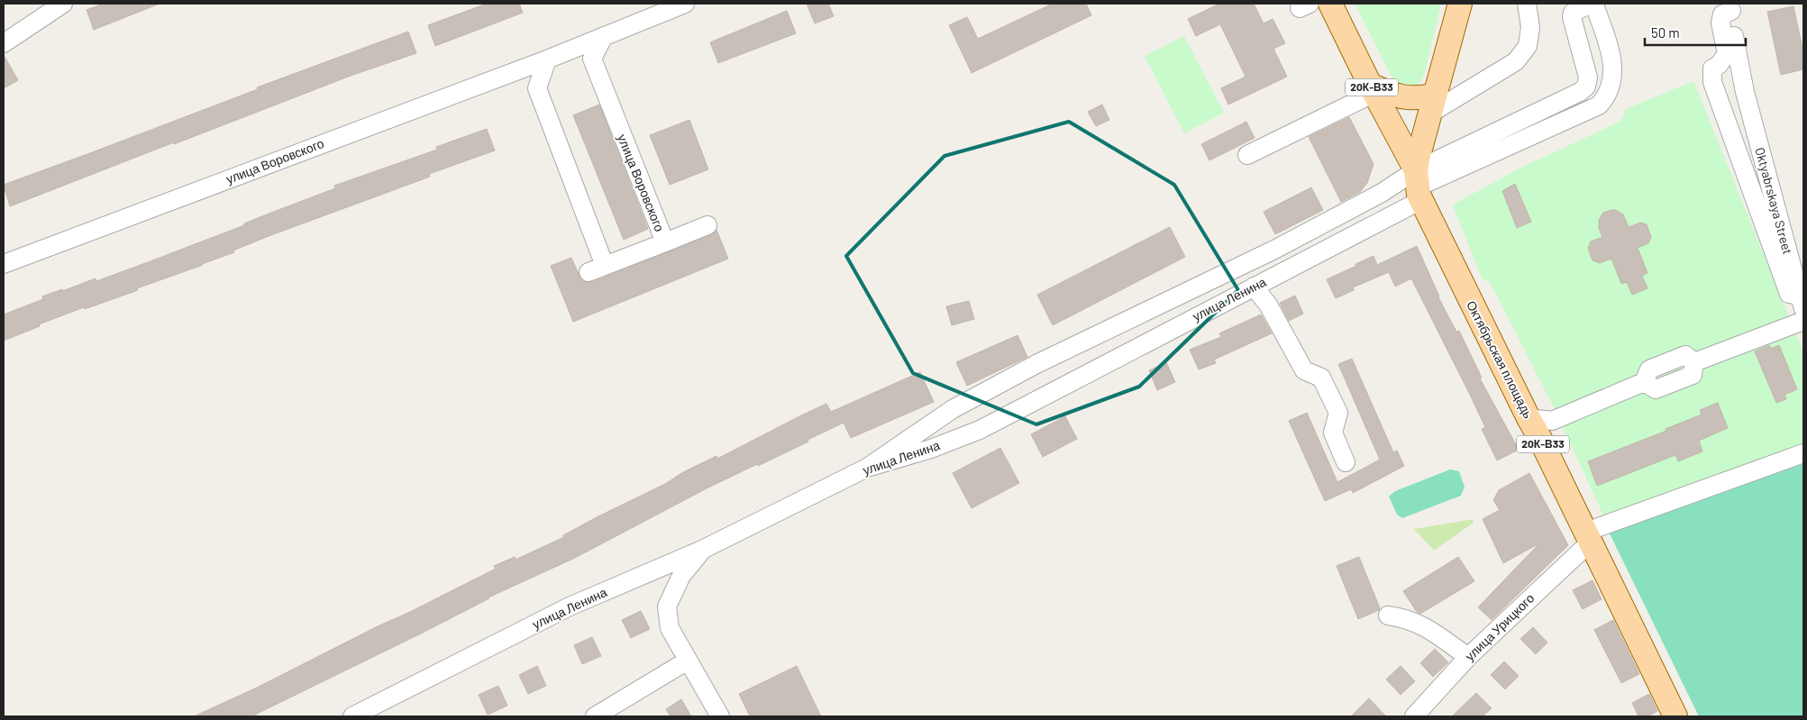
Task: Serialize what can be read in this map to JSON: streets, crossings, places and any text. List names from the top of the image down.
{
  "streets": {
    "main road": ["20К-В33", "Октябрьская площадь"],
    "street": [
      "улица Воровского",
      "Oktyabrskaya Street",
      "улица Ленина",
      "улица Урицкого"
    ]
  },
  "crossings": [
    ["улица Ленина", "Октябрьская площадь"],
    ["Октябрьская площадь", "улица Урицкого"]
  ],
  "scale_bar": "50 m"
}
